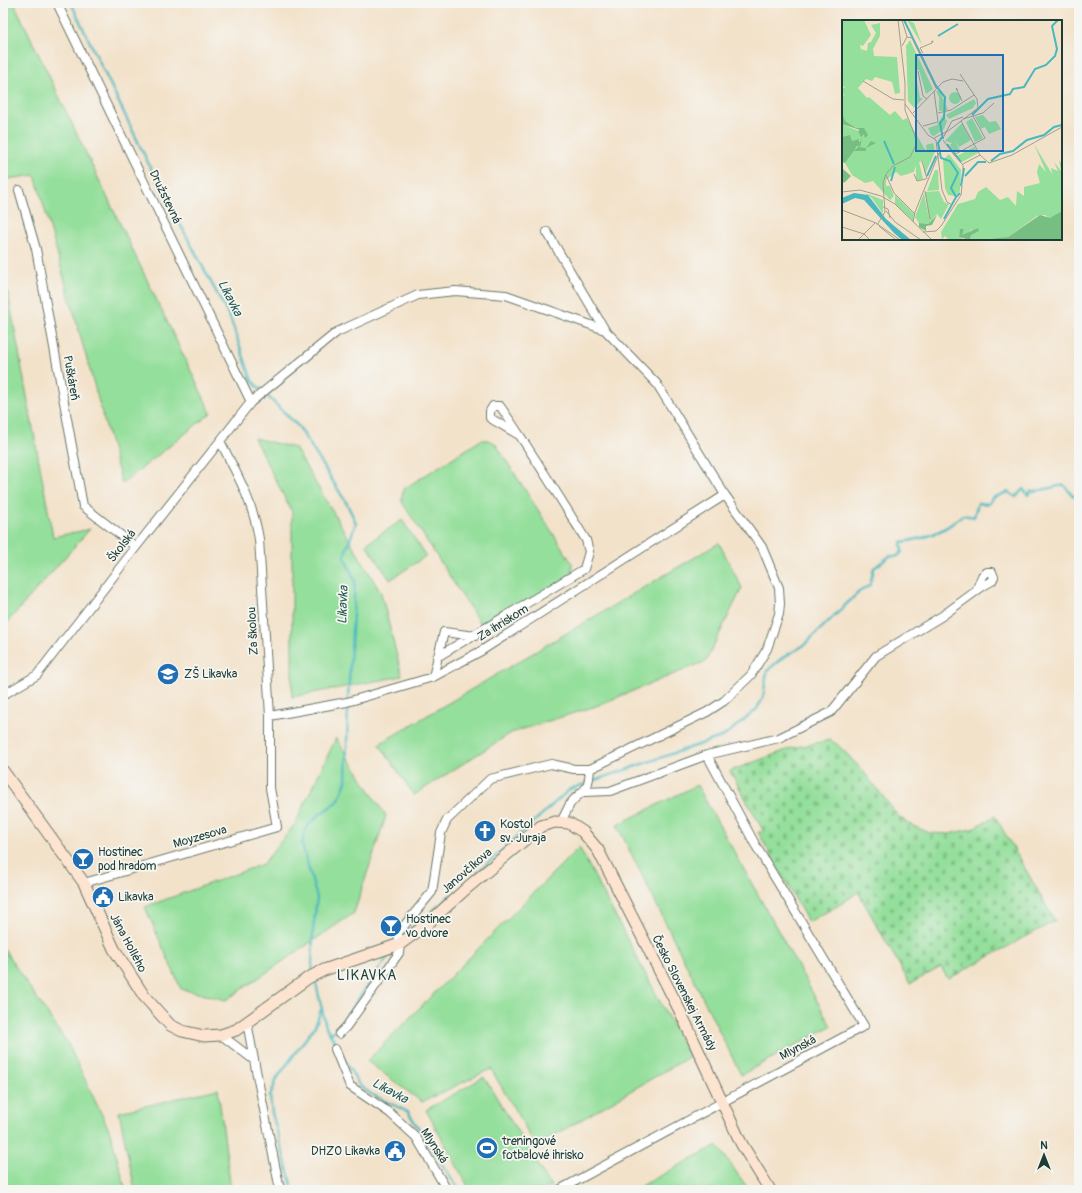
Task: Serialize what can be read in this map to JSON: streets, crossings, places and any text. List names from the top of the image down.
{
  "streets": {
    "street": [
      "Družstevná",
      "Puškáreň",
      "Školská",
      "Za ihriskom",
      "Za školou",
      "Moyzesova",
      "Janovčíkova",
      "Jána Hollého",
      "Česko Slovenskej Armády",
      "Mlynská"
    ]
  },
  "crossings": [
    ["Družstevná", "Školská"],
    ["Puškáreň", "Školská"],
    ["Školská", "Za školou"],
    ["Za ihriskom", "Za školou"],
    ["Za školou", "Moyzesova"],
    ["Moyzesova", "Jána Hollého"],
    ["Janovčíkova", "Jána Hollého"],
    ["Janovčíkova", "Česko Slovenskej Armády"],
    ["Česko Slovenskej Armády", "Mlynská"]
  ],
  "districts": ["LIKAVKA"],
  "water": ["Likavka"],
  "places": {
    "school or university": ["ZŠ Likavka"],
    "church": ["Kostol sv. Juraja"],
    "bar": ["Hostinec pod hradom", "Hostinec vo dvore"],
    "public building": ["Likavka", "DHZO Likavka"],
    "sports": ["treningové fotbalové ihrisko"]
  },
  "north": "top"
}
